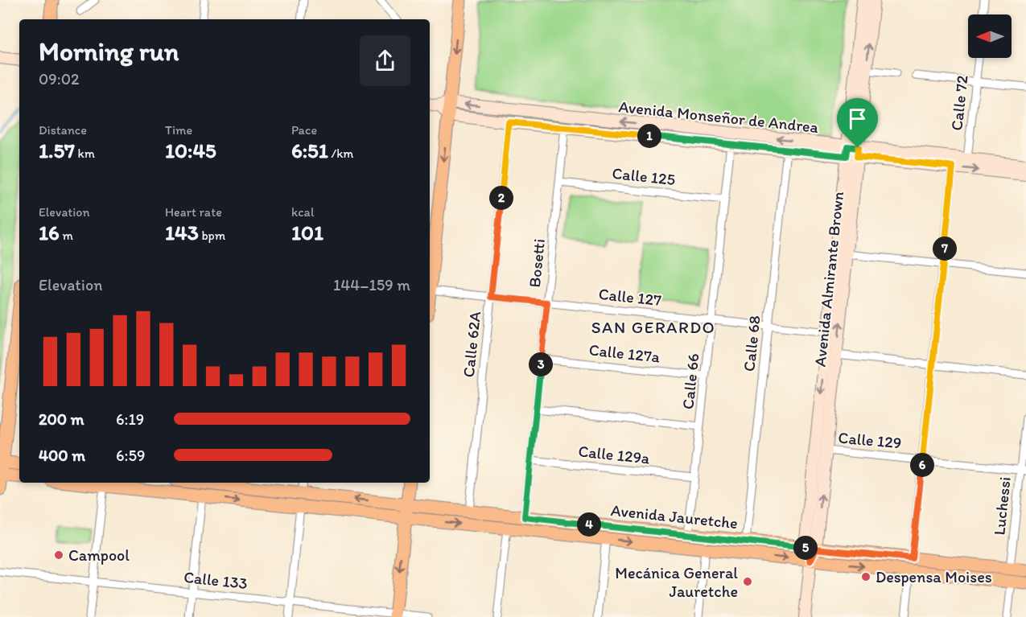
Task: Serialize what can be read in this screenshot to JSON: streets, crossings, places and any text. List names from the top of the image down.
{
  "streets": {
    "main road": ["Avenida Monseñor de Andrea", "Avenida Almirante Brown", "Avenida Jauretche"],
    "street": [
      "Calle 72",
      "Calle 125",
      "Bosetti",
      "Calle 127",
      "Calle 68",
      "Calle 62A",
      "Calle 127a",
      "Calle 66",
      "Calle 129",
      "Calle 129a",
      "Luchessi",
      "Calle 133"
    ]
  },
  "crossings": [
    ["Calle 72", "Avenida Monseñor de Andrea"],
    ["Avenida Monseñor de Andrea", "Bosetti"],
    ["Avenida Monseñor de Andrea", "Avenida Almirante Brown"],
    ["Avenida Monseñor de Andrea", "Calle 68"],
    ["Avenida Monseñor de Andrea", "Calle 62A"],
    ["Avenida Monseñor de Andrea", "Calle 66"],
    ["Calle 125", "Bosetti"],
    ["Calle 125", "Calle 66"],
    ["Bosetti", "Calle 127"],
    ["Bosetti", "Calle 127a"],
    ["Bosetti", "Calle 129a"],
    ["Bosetti", "Avenida Jauretche"],
    ["Avenida Almirante Brown", "Calle 127"],
    ["Avenida Almirante Brown", "Calle 129"],
    ["Avenida Almirante Brown", "Avenida Jauretche"],
    ["Calle 127", "Calle 68"],
    ["Calle 127", "Calle 62A"],
    ["Calle 127", "Calle 66"],
    ["Calle 68", "Avenida Jauretche"],
    ["Calle 62A", "Avenida Jauretche"],
    ["Calle 127a", "Calle 66"],
    ["Calle 66", "Calle 129a"],
    ["Calle 66", "Avenida Jauretche"],
    ["Calle 129", "Luchessi"],
    ["Luchessi", "Avenida Jauretche"]
  ],
  "districts": ["SAN GERARDO"],
  "places": ["Campool", "Despensa Moises", "Mecánica General Jauretche"],
  "north": "left",
  "page": {
    "heading": ["Morning run", "09:02"],
    "stats": [
      ["Distance", "1.57 km"],
      ["Time", "10:45"],
      ["Pace", "6:51 /km"],
      ["Elevation", "16 m"],
      ["Heart rate", "143 bpm"],
      ["kcal", "101"]
    ],
    "pins": [
      "1",
      "2",
      "7",
      "3",
      "6",
      "4",
      "5"
    ],
    "chart": ["Elevation", "144–159 m"],
    "list": [
      {
        "name": "200 m",
        "note": "6:19"
      },
      {
        "name": "400 m",
        "note": "6:59"
      }
    ]
  }
}
